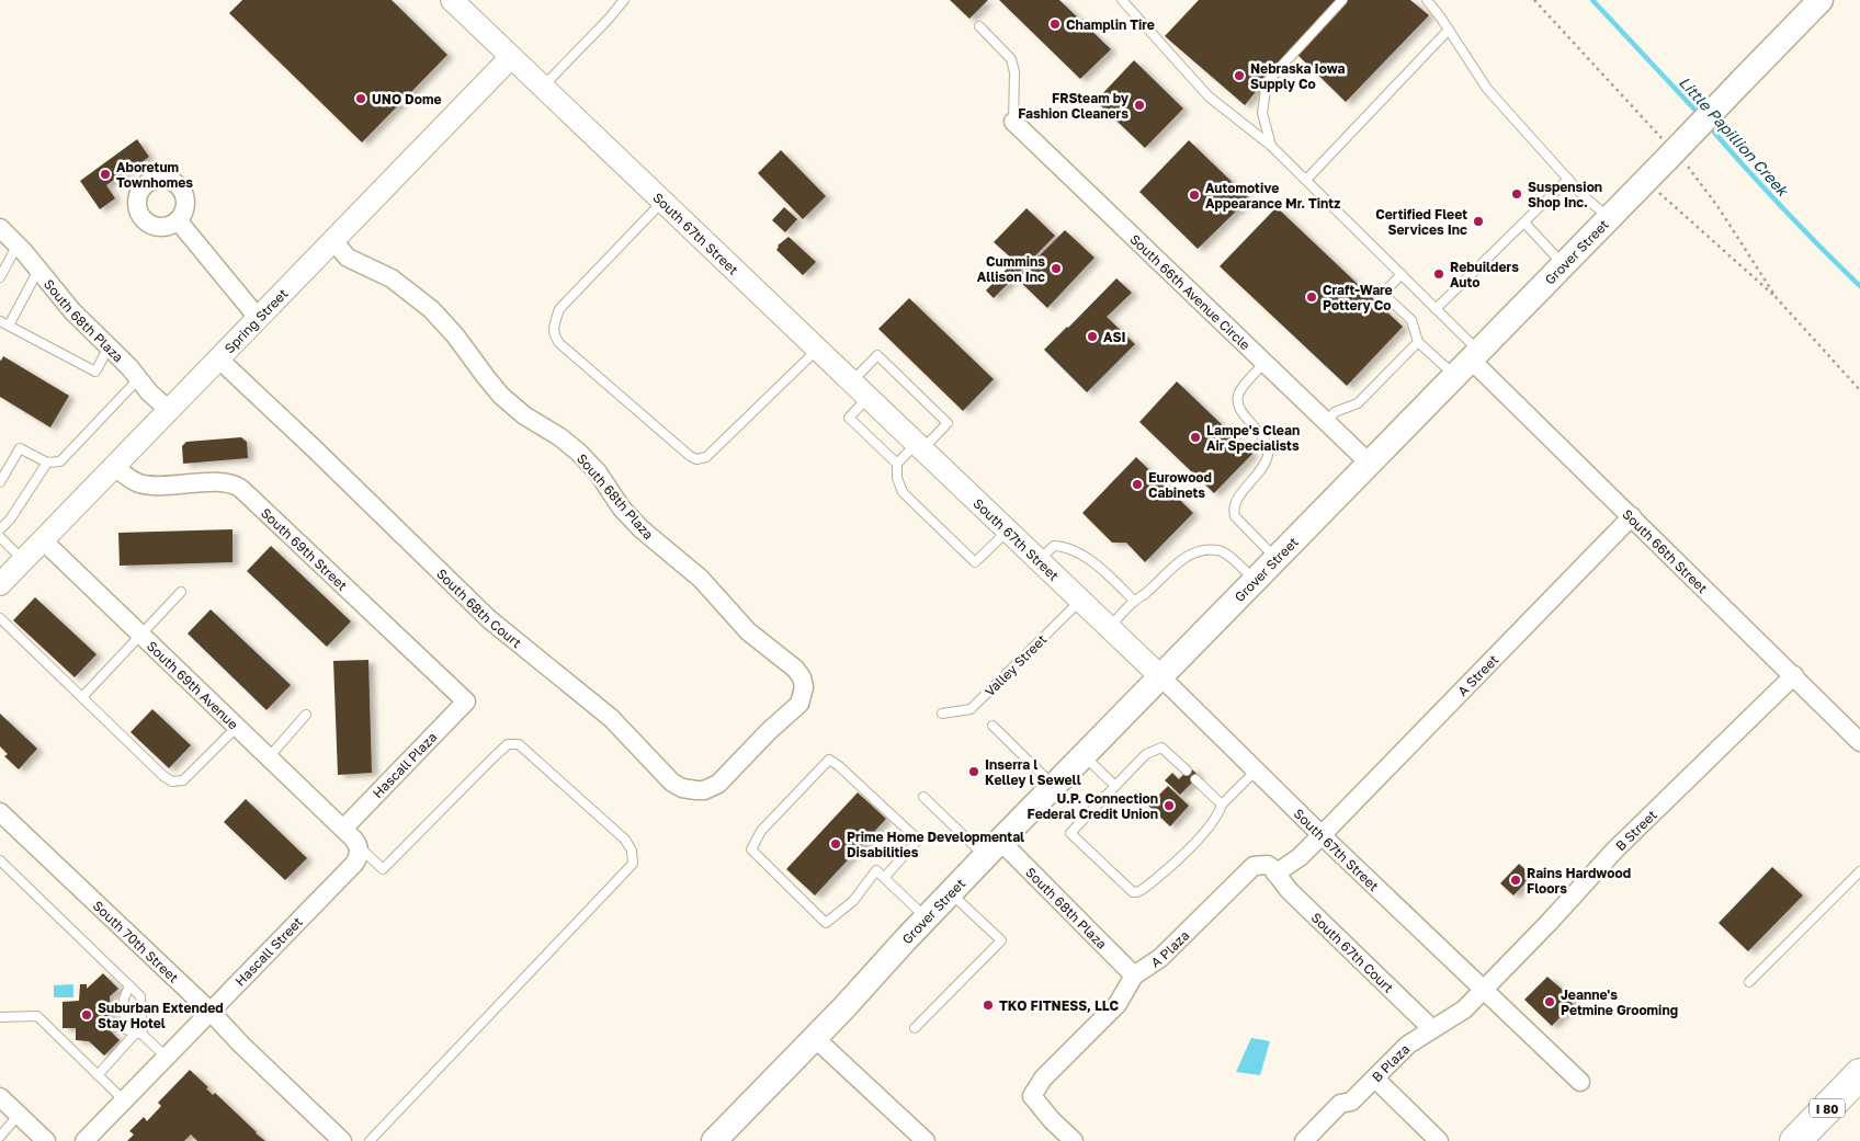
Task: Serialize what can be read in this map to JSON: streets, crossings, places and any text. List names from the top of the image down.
{
  "streets": {
    "highway": ["I 80"],
    "main road": ["Grover Street"],
    "street": [
      "South 67th Street",
      "South 66th Avenue Circle",
      "South 68th Plaza",
      "Spring Street",
      "South 69th Street",
      "South 66th Street",
      "South 68th Court",
      "A Street",
      "South 69th Avenue",
      "Hascall Plaza",
      "B Street",
      "South 70th Street",
      "A Plaza",
      "Hascall Street",
      "South 67th Court",
      "B Plaza"
    ],
    "lane": ["Valley Street"]
  },
  "crossings": [
    ["South 67th Street", "Grover Street"],
    ["South 67th Street", "Spring Street"],
    ["South 67th Street", "Valley Street"],
    ["South 67th Street", "A Street"],
    ["South 67th Street", "B Street"],
    ["South 67th Street", "B Plaza"],
    ["Grover Street", "South 66th Avenue Circle"],
    ["Grover Street", "South 68th Plaza"],
    ["Grover Street", "South 66th Street"],
    ["South 68th Plaza", "Spring Street"],
    ["South 68th Plaza", "South 68th Court"],
    ["South 68th Plaza", "A Plaza"],
    ["Spring Street", "South 69th Street"],
    ["Spring Street", "South 68th Court"],
    ["Spring Street", "South 69th Avenue"],
    ["South 69th Street", "Hascall Plaza"],
    ["South 66th Street", "A Street"],
    ["South 66th Street", "B Street"],
    ["South 69th Avenue", "Hascall Plaza"],
    ["B Street", "B Plaza"],
    ["South 70th Street", "Hascall Street"],
    ["A Plaza", "South 67th Court"],
    ["South 67th Court", "B Plaza"]
  ],
  "water": ["Little Papillion Creek"],
  "places": [
    "Champlin Tire",
    "Nebraska Iowa Supply Co",
    "UNO Dome",
    "FRSteam by Fashion Cleaners",
    "Aboretum Townhomes",
    "Suspension Shop Inc.",
    "Automotive Appearance Mr. Tintz",
    "Certified Fleet Services Inc",
    "Cummins Allison Inc",
    "Rebuilders Auto",
    "Craft-Ware Pottery Co",
    "ASI",
    "Lampe's Clean Air Specialists",
    "Eurowood Cabinets",
    "Inserra l Kelley l Sewell",
    "U.P. Connection Federal Credit Union",
    "Prime Home Developmental Disabilities",
    "Rains Hardwood Floors",
    "Jeanne's Petmine Grooming",
    "TKO FITNESS, LLC",
    "Suburban Extended Stay Hotel"
  ]
}
